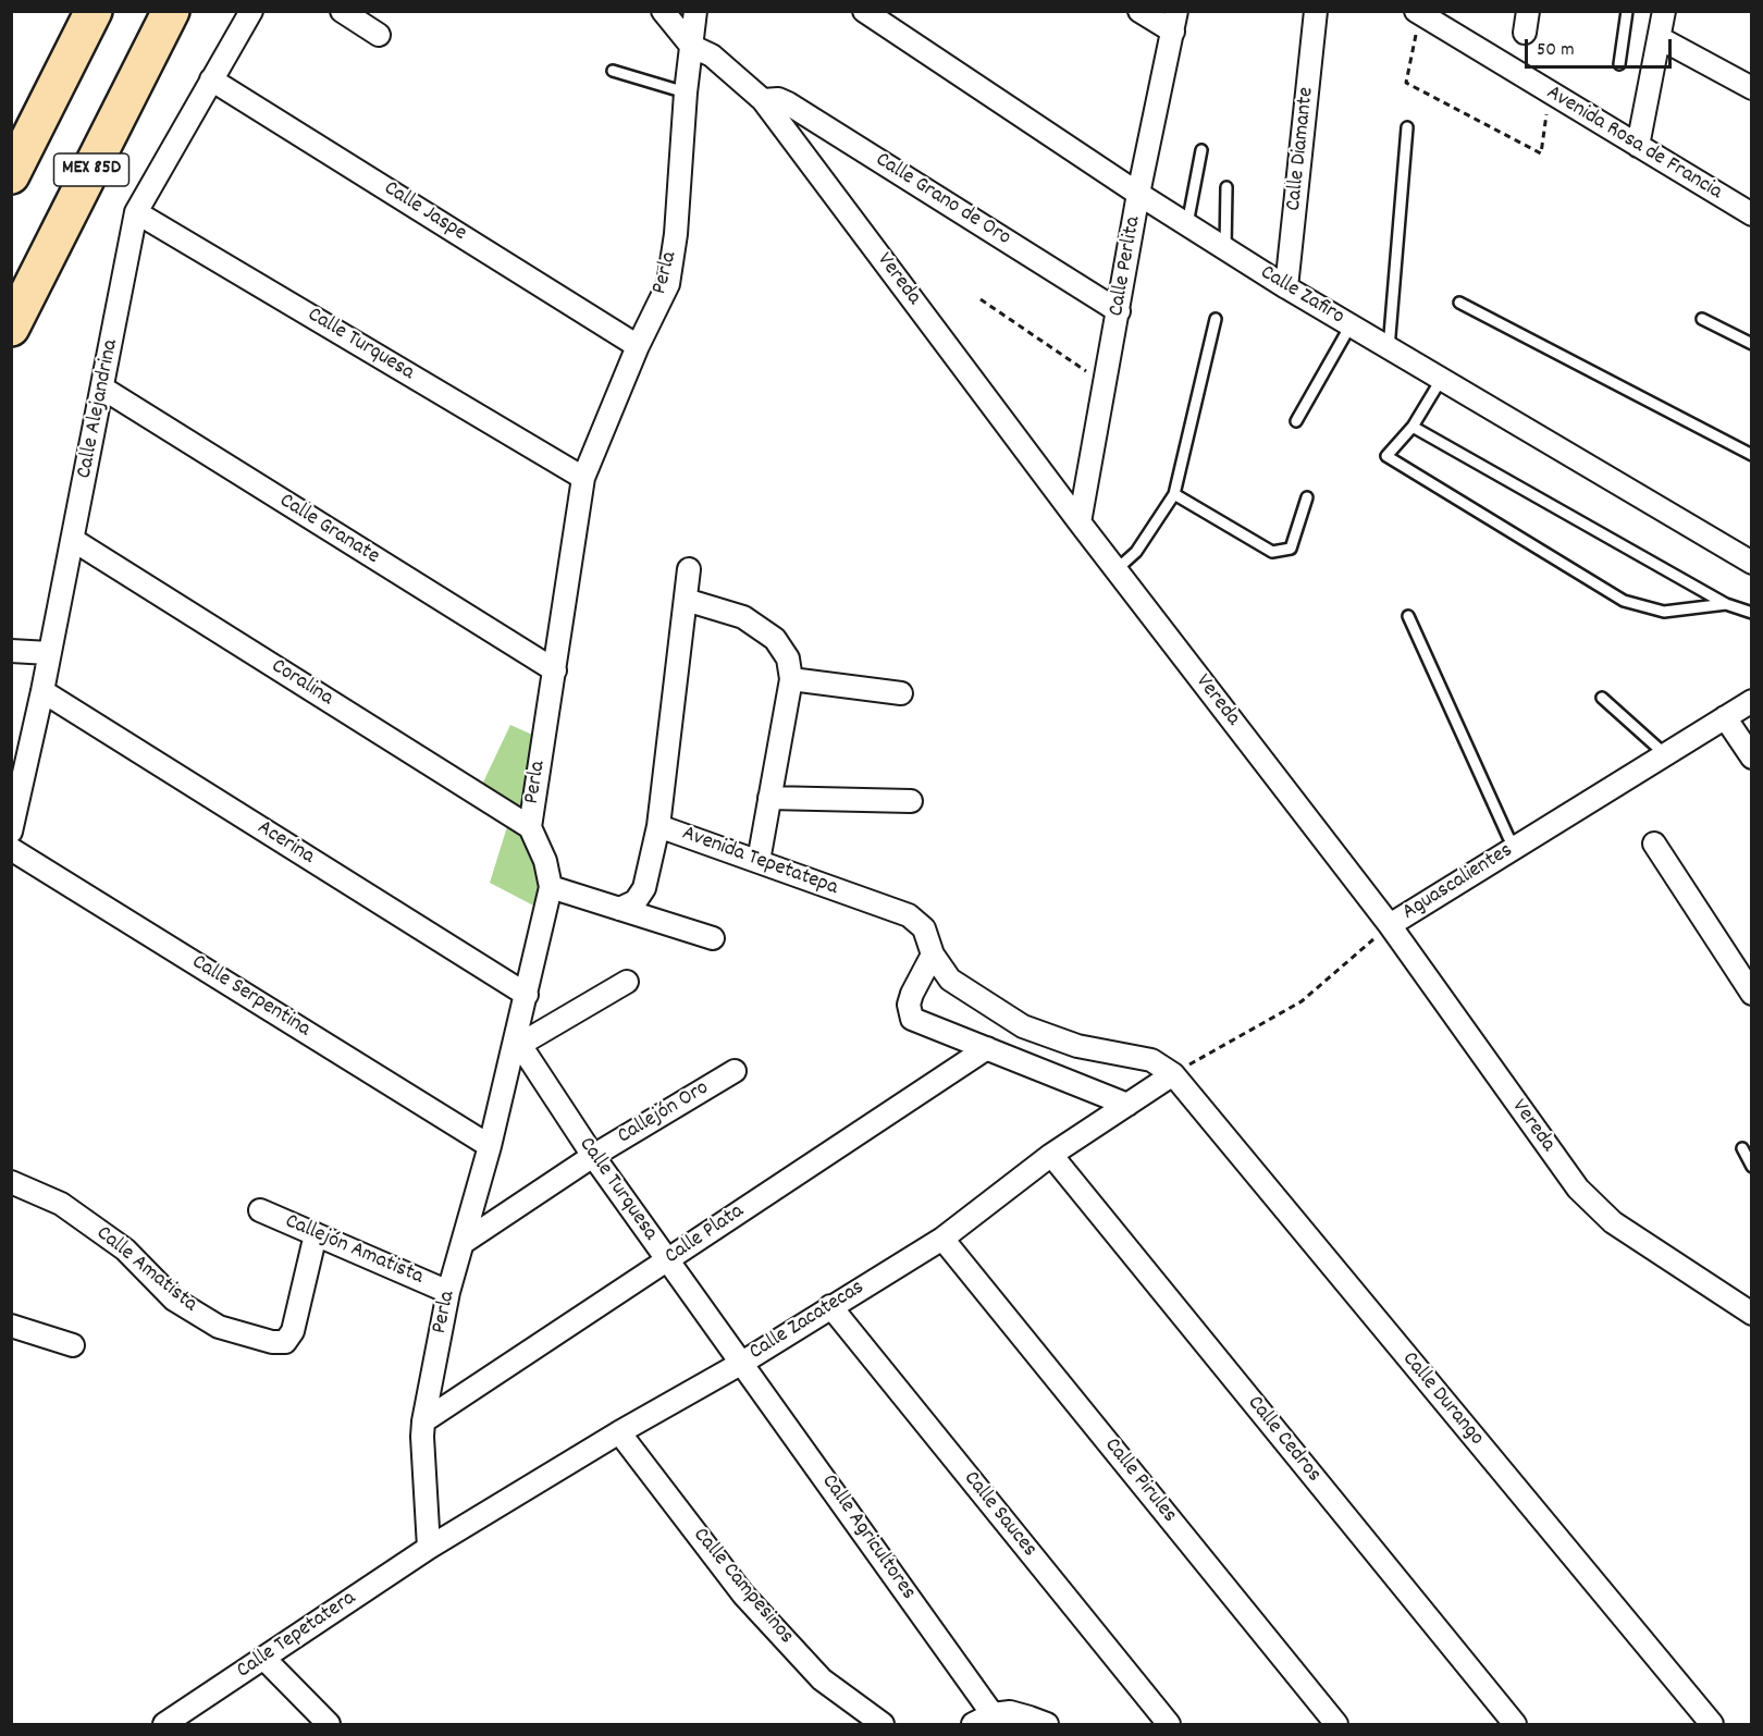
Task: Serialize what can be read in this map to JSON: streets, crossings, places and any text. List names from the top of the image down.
{
  "streets": {
    "highway": ["MEX 85D"],
    "street": [
      "Avenida Rosa de Francia",
      "Calle Diamante",
      "Calle Grano de Oro",
      "Calle Jaspe",
      "Calle Perlita",
      "Perla",
      "Vereda",
      "Calle Zafiro",
      "Calle Turquesa",
      "Calle Alejandrina",
      "Calle Granate",
      "Coralina",
      "Acerina",
      "Avenida Tepetatepa",
      "Aguascalientes",
      "Calle Serpentina",
      "Callejón Oro",
      "Calle Plata",
      "Callejón Amatista",
      "Calle Amatista",
      "Calle Zacatecas",
      "Calle Durango",
      "Calle Cedros",
      "Calle Pirules",
      "Calle Sauces",
      "Calle Agricultores",
      "Calle Campesinos",
      "Calle Tepetatera"
    ]
  },
  "crossings": [
    ["Calle Diamante", "Calle Zafiro"],
    ["Calle Grano de Oro", "Calle Perlita"],
    ["Calle Grano de Oro", "Vereda"],
    ["Calle Jaspe", "Perla"],
    ["Calle Jaspe", "Calle Alejandrina"],
    ["Calle Perlita", "Vereda"],
    ["Calle Perlita", "Calle Zafiro"],
    ["Perla", "Vereda"],
    ["Perla", "Calle Turquesa"],
    ["Perla", "Calle Granate"],
    ["Perla", "Coralina"],
    ["Perla", "Acerina"],
    ["Perla", "Calle Serpentina"],
    ["Perla", "Callejón Oro"],
    ["Perla", "Calle Plata"],
    ["Perla", "Callejón Amatista"],
    ["Perla", "Calle Zacatecas"],
    ["Perla", "Calle Tepetatera"],
    ["Vereda", "Aguascalientes"],
    ["Calle Turquesa", "Calle Alejandrina"],
    ["Calle Turquesa", "Callejón Oro"],
    ["Calle Turquesa", "Calle Plata"],
    ["Calle Turquesa", "Calle Zacatecas"],
    ["Calle Turquesa", "Calle Agricultores"],
    ["Calle Alejandrina", "Calle Granate"],
    ["Calle Alejandrina", "Coralina"],
    ["Calle Alejandrina", "Acerina"],
    ["Avenida Tepetatepa", "Aguascalientes"],
    ["Avenida Tepetatepa", "Calle Zacatecas"],
    ["Avenida Tepetatepa", "Calle Durango"],
    ["Aguascalientes", "Calle Zacatecas"],
    ["Aguascalientes", "Calle Durango"],
    ["Callejón Amatista", "Calle Amatista"],
    ["Calle Zacatecas", "Calle Durango"],
    ["Calle Zacatecas", "Calle Cedros"],
    ["Calle Zacatecas", "Calle Pirules"],
    ["Calle Zacatecas", "Calle Sauces"],
    ["Calle Zacatecas", "Calle Agricultores"],
    ["Calle Zacatecas", "Calle Campesinos"],
    ["Calle Zacatecas", "Calle Tepetatera"]
  ],
  "scale_bar": "50 m"
}
